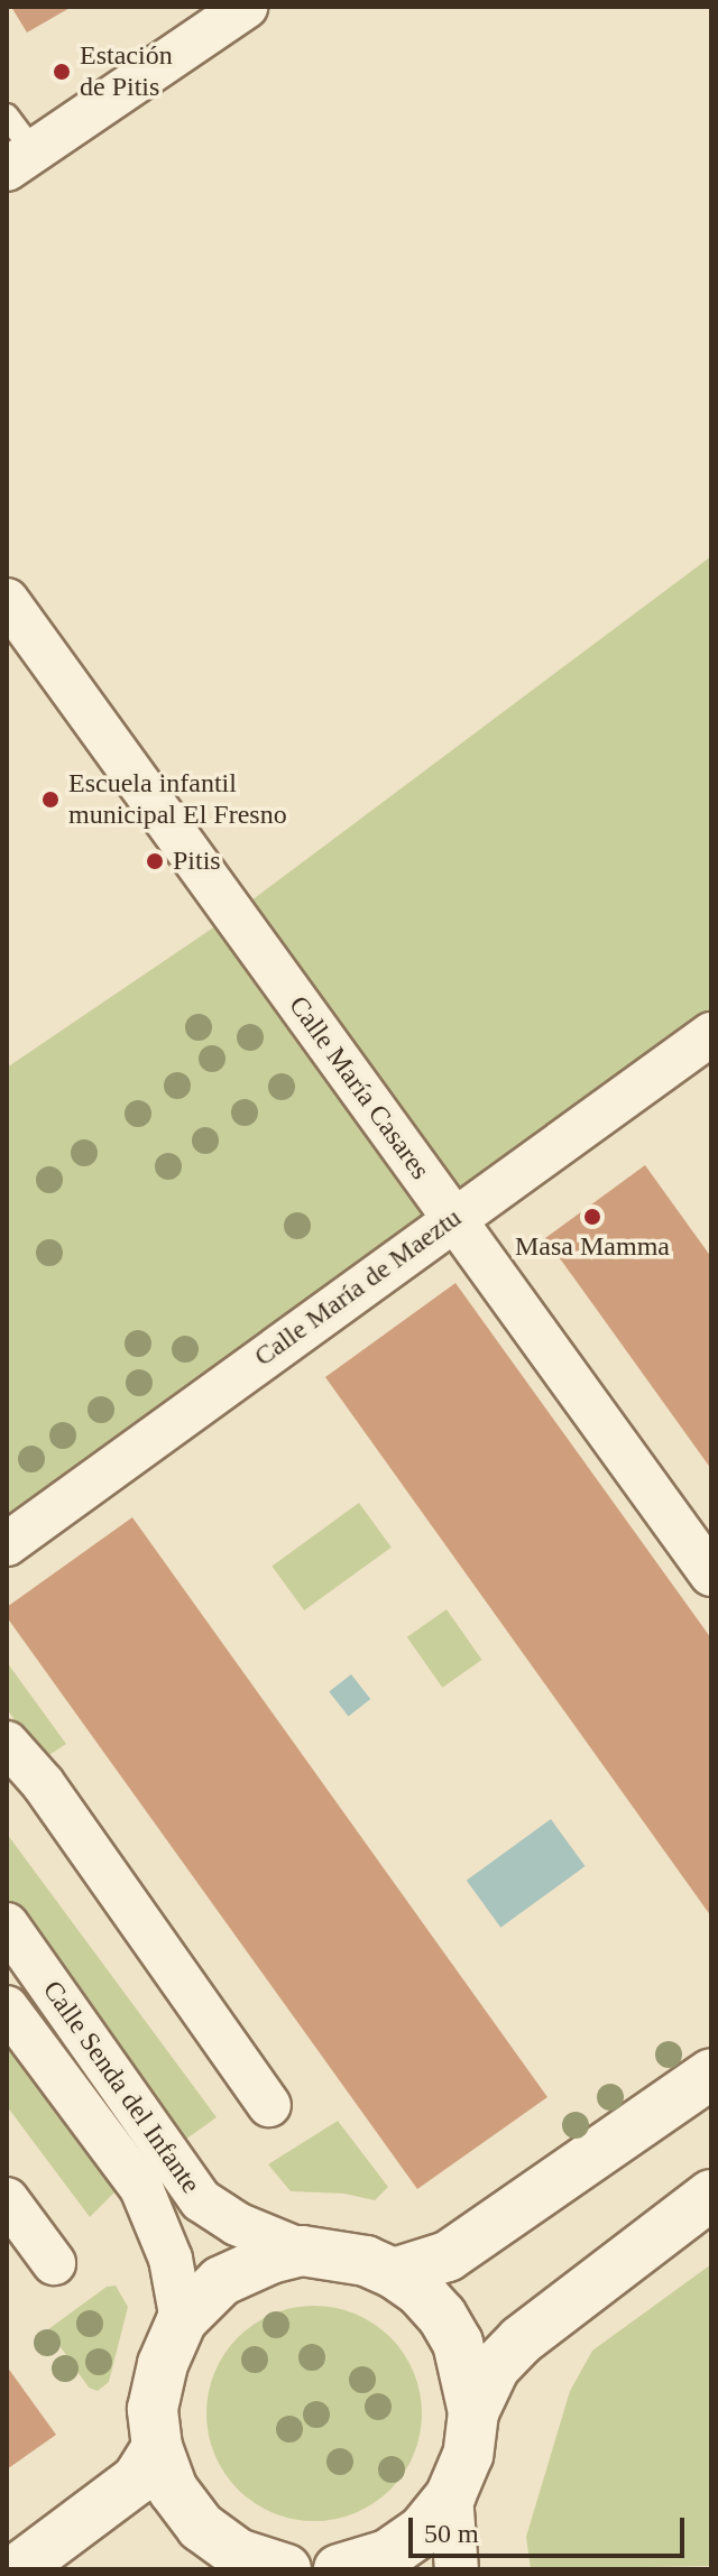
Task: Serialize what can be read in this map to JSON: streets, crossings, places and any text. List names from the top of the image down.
{
  "streets": {
    "street": ["Calle María Casares", "Calle María de Maeztu", "Calle Senda del Infante"]
  },
  "crossings": [
    ["Calle María Casares", "Calle María de Maeztu"]
  ],
  "places": [
    "Estación de Pitis",
    "Escuela infantil municipal El Fresno",
    "Pitis",
    "Masa Mamma"
  ],
  "scale_bar": "50 m"
}
